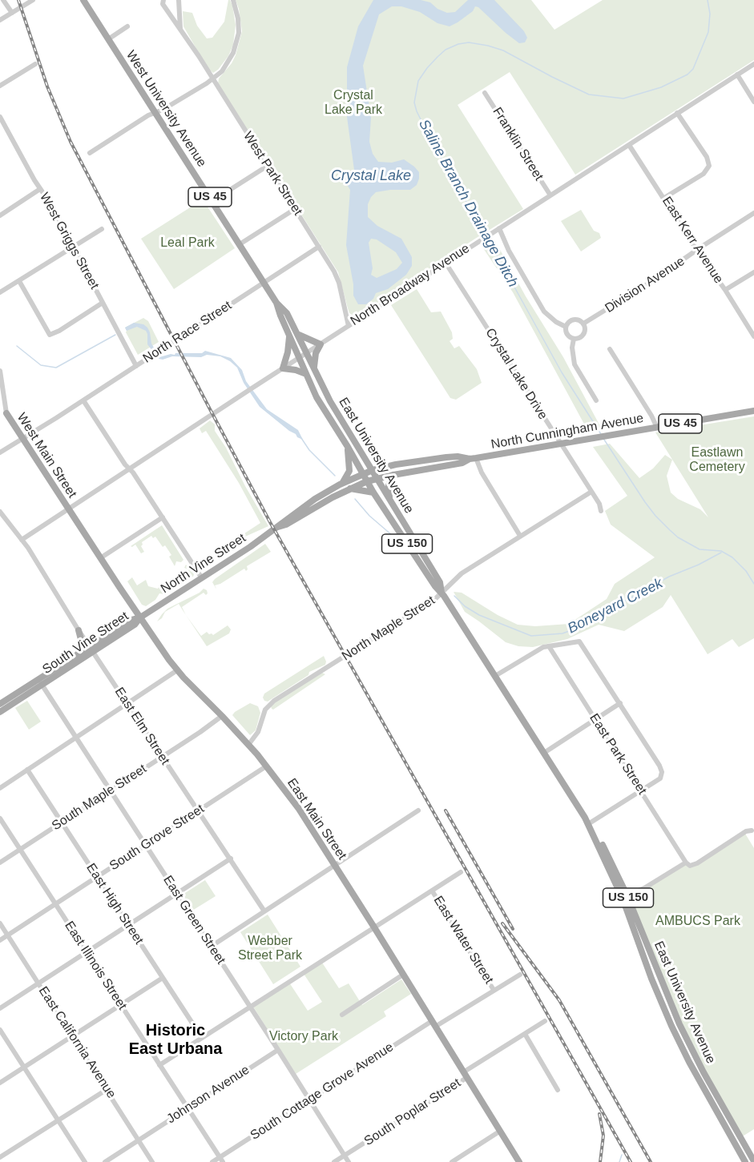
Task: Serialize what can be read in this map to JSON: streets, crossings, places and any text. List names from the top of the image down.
{
  "streets": {
    "main road": [
      "West University Avenue",
      "US 45",
      "North Cunningham Avenue",
      "West Main Street",
      "East University Avenue",
      "US 150",
      "North Vine Street",
      "South Vine Street",
      "East Main Street"
    ],
    "street": [
      "Franklin Street",
      "West Park Street",
      "East Kerr Avenue",
      "West Griggs Street",
      "North Broadway Avenue",
      "Division Avenue",
      "North Race Street",
      "Crystal Lake Drive",
      "North Maple Street",
      "East Elm Street",
      "East Park Street",
      "South Maple Street",
      "South Grove Street",
      "East High Street",
      "East Green Street",
      "East Water Street",
      "East Illinois Street",
      "East California Avenue",
      "South Cottage Grove Avenue",
      "Johnson Avenue",
      "South Poplar Street"
    ]
  },
  "crossings": [
    ["West University Avenue", "North Broadway Avenue"],
    ["West University Avenue", "North Race Street"],
    ["West University Avenue", "East University Avenue"],
    ["Franklin Street", "North Broadway Avenue"],
    ["West Park Street", "North Broadway Avenue"],
    ["West Park Street", "North Race Street"],
    ["East Kerr Avenue", "North Broadway Avenue"],
    ["East Kerr Avenue", "Division Avenue"],
    ["West Griggs Street", "North Race Street"],
    ["North Broadway Avenue", "Crystal Lake Drive"],
    ["North Broadway Avenue", "West Main Street"],
    ["North Broadway Avenue", "East University Avenue"],
    ["North Broadway Avenue", "East Elm Street"],
    ["North Broadway Avenue", "East Main Street"],
    ["North Race Street", "West Main Street"],
    ["Crystal Lake Drive", "North Cunningham Avenue"],
    ["Crystal Lake Drive", "North Maple Street"],
    ["North Cunningham Avenue", "East University Avenue"],
    ["North Cunningham Avenue", "North Vine Street"],
    ["West Main Street", "East Main Street"],
    ["East University Avenue", "North Vine Street"],
    ["East University Avenue", "North Maple Street"],
    ["North Vine Street", "South Vine Street"],
    ["North Vine Street", "East Main Street"],
    ["North Maple Street", "East Main Street"],
    ["South Vine Street", "East Elm Street"],
    ["South Vine Street", "East Main Street"],
    ["South Vine Street", "East Green Street"],
    ["East Elm Street", "South Maple Street"],
    ["East Elm Street", "South Grove Street"],
    ["South Maple Street", "East Main Street"],
    ["South Maple Street", "East High Street"],
    ["South Maple Street", "East Green Street"],
    ["South Maple Street", "East Illinois Street"],
    ["East Main Street", "South Grove Street"],
    ["East Main Street", "South Cottage Grove Avenue"],
    ["East Main Street", "South Poplar Street"],
    ["South Grove Street", "East High Street"],
    ["South Grove Street", "East Green Street"],
    ["South Grove Street", "East Illinois Street"],
    ["South Grove Street", "East California Avenue"],
    ["East Green Street", "South Cottage Grove Avenue"],
    ["East Green Street", "Johnson Avenue"],
    ["East Green Street", "South Poplar Street"],
    ["East Water Street", "South Cottage Grove Avenue"],
    ["East Illinois Street", "South Cottage Grove Avenue"],
    ["East Illinois Street", "Johnson Avenue"],
    ["East California Avenue", "Johnson Avenue"]
  ],
  "districts": ["Historic East Urbana"],
  "water": ["Crystal Lake", "Saline Branch Drainage Ditch", "Boneyard Creek"],
  "parks": [
    "Crystal Lake Park",
    "Leal Park",
    "Eastlawn Cemetery",
    "AMBUCS Park",
    "Webber Street Park",
    "Victory Park"
  ]
}
